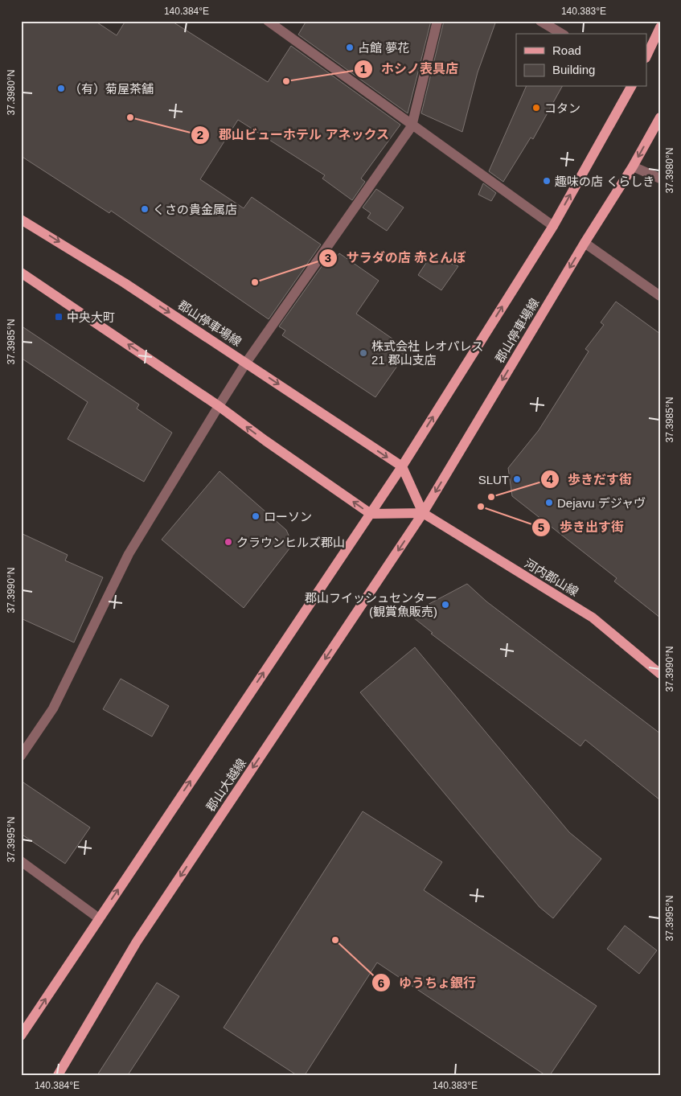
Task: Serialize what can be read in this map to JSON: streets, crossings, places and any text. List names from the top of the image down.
{
  "streets": {
    "main road": ["郡山停車場線", "河内郡山線", "郡山大越線"]
  },
  "crossings": [
    ["郡山停車場線", "河内郡山線"],
    ["郡山停車場線", "郡山大越線"],
    ["河内郡山線", "郡山大越線"]
  ],
  "places": {
    "other": [
      "占館 夢花",
      "ホシノ表具店",
      "（有）菊屋茶舗",
      "コタン",
      "郡山ビューホテル アネックス",
      "趣味の店 くらしき",
      "くさの貴金属店",
      "サラダの店 赤とんぼ",
      "株式会社 レオパレス 21 郡山支店",
      "SLUT",
      "歩きだす街",
      "Dejavu デジャヴ",
      "歩き出す街",
      "ローソン",
      "クラウンヒルズ郡山",
      "郡山フイッシュセンター (観賞魚販売)",
      "ゆうちょ銀行"
    ],
    "transit": ["中央大町"]
  },
  "legend": ["Road", "Building"],
  "coordinates": [
    "140.384°E",
    "140.383°E",
    "37.3980°N",
    "37.3985°N",
    "37.3990°N",
    "37.3995°N"
  ]
}
